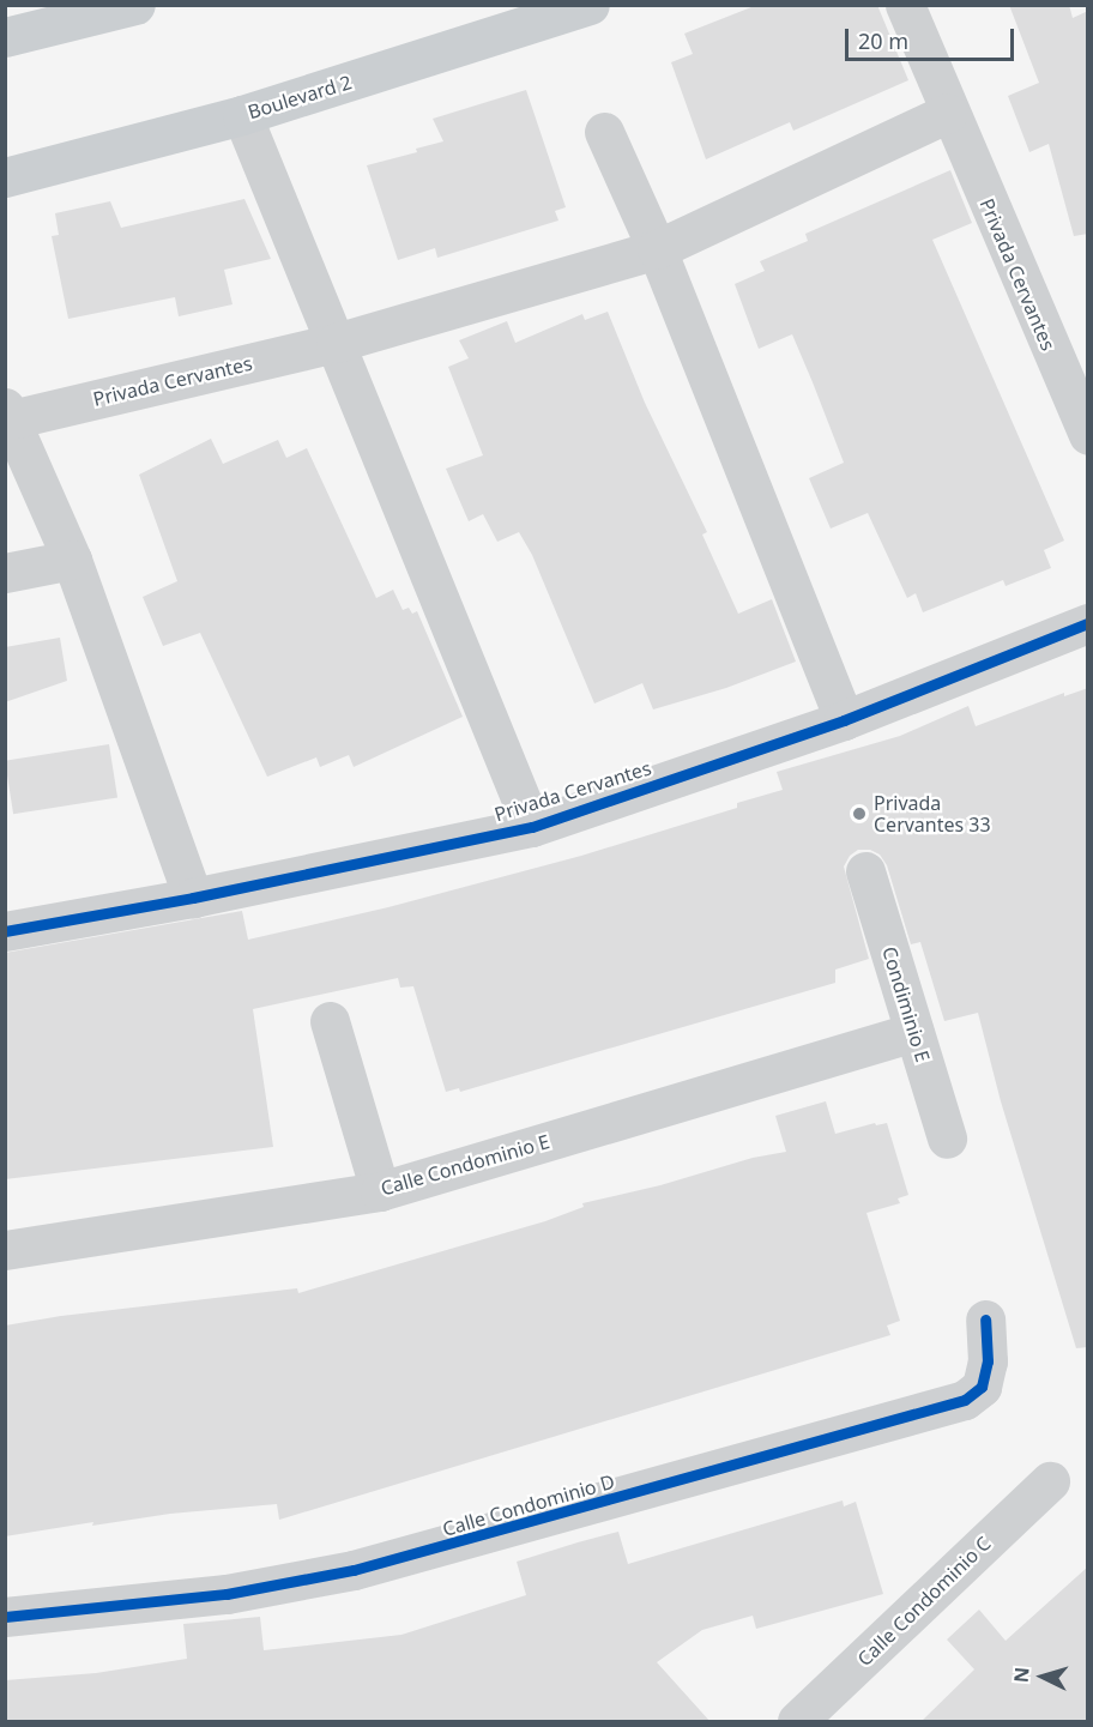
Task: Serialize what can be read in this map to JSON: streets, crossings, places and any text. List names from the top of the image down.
{
  "streets": {
    "main road": ["Boulevard 2"],
    "street": [
      "Privada Cervantes",
      "Condiminio E",
      "Calle Condominio E",
      "Calle Condominio D",
      "Calle Condominio C"
    ]
  },
  "crossings": [
    ["Boulevard 2", "Privada Cervantes"],
    ["Condiminio E", "Calle Condominio E"]
  ],
  "places": ["Privada Cervantes 33"],
  "scale_bar": "20 m",
  "north": "left"
}
